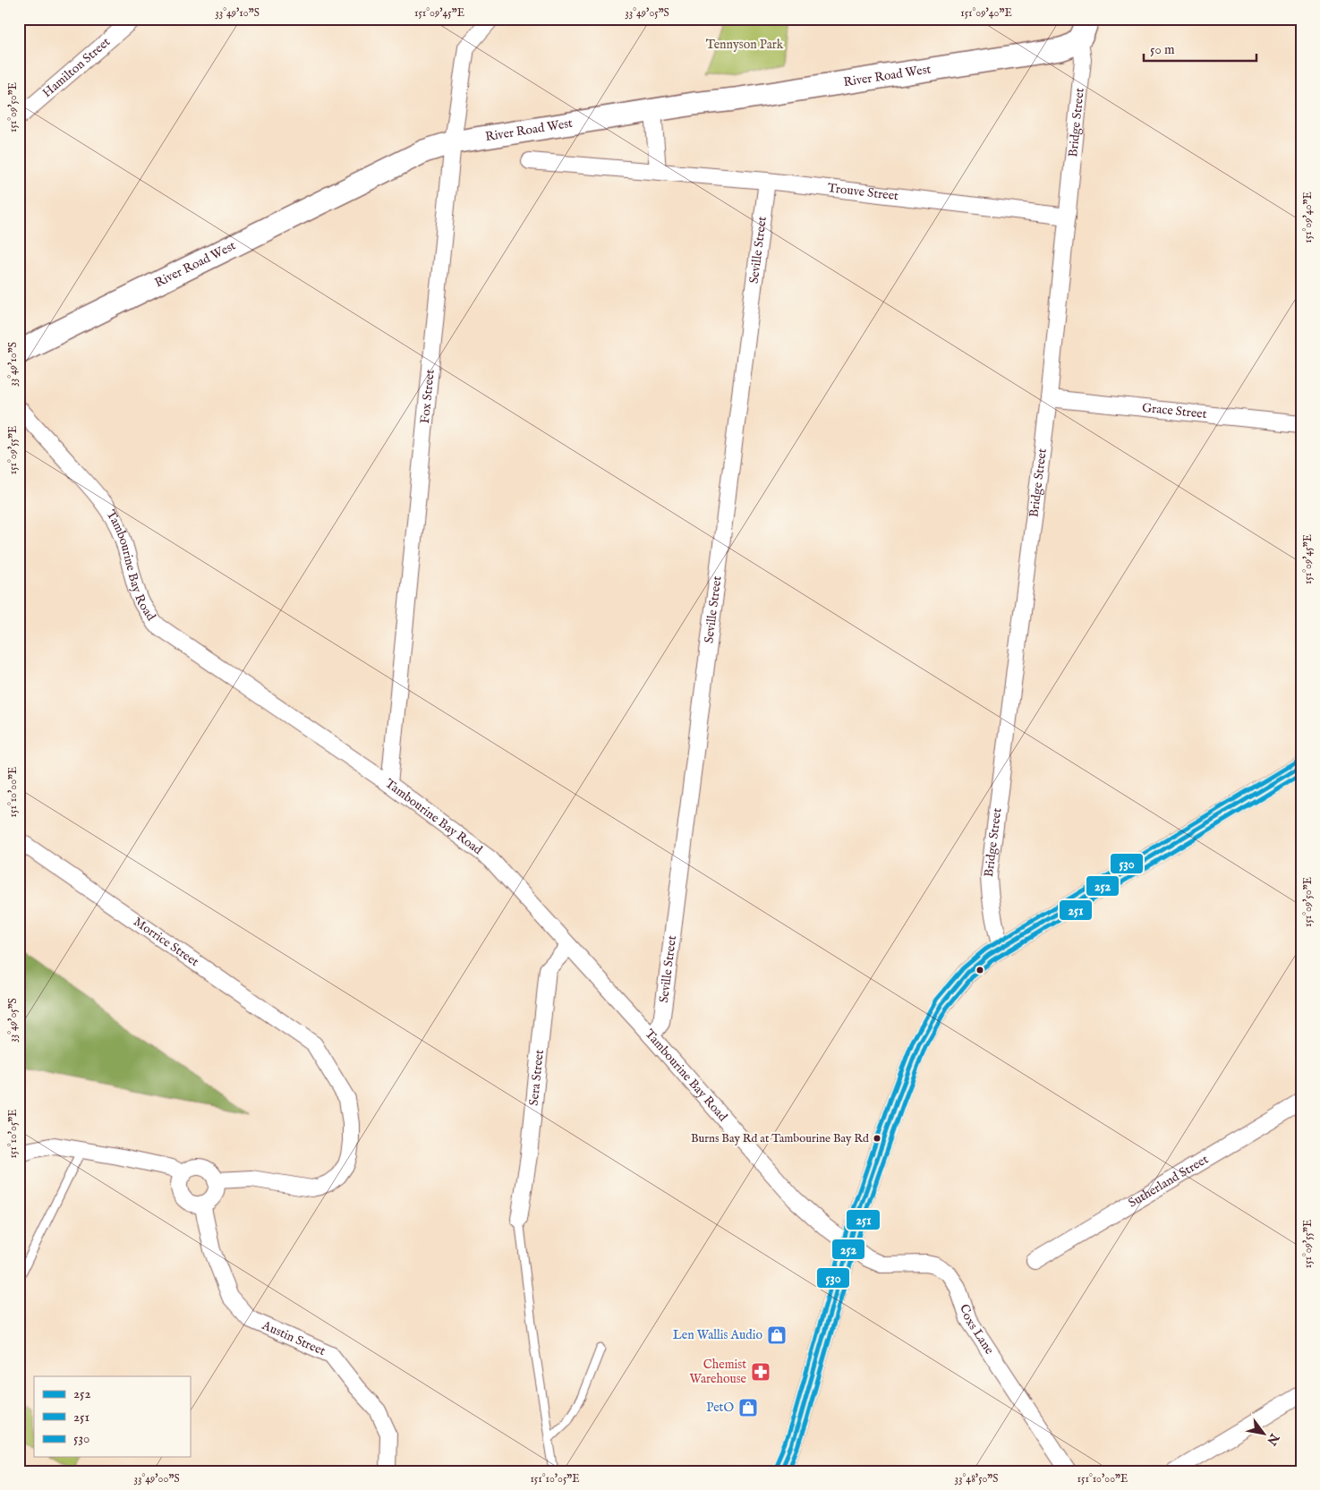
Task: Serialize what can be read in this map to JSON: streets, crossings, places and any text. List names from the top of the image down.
{
  "streets": {
    "main road": ["River Road West", "Bridge Street"],
    "street": [
      "Hamilton Street",
      "Trouve Street",
      "Seville Street",
      "Fox Street",
      "Grace Street",
      "Tambourine Bay Road",
      "Morrice Street",
      "Sera Street",
      "Sutherland Street",
      "Coxs Lane",
      "Austin Street"
    ]
  },
  "crossings": [
    ["River Road West", "Bridge Street"],
    ["River Road West", "Fox Street"],
    ["Bridge Street", "Trouve Street"],
    ["Bridge Street", "Grace Street"],
    ["Trouve Street", "Seville Street"],
    ["Seville Street", "Tambourine Bay Road"],
    ["Fox Street", "Tambourine Bay Road"],
    ["Tambourine Bay Road", "Sera Street"],
    ["Tambourine Bay Road", "Coxs Lane"],
    ["Morrice Street", "Austin Street"]
  ],
  "parks": ["Tennyson Park"],
  "places": {
    "other": ["Burns Bay Rd at Tambourine Bay Rd"],
    "shop": ["Len Wallis Audio", "PetO"],
    "pharmacy": ["Chemist Warehouse"]
  },
  "lines": ["transit line 530", "transit line 252", "transit line 251"],
  "legend": ["252", "251", "530"],
  "scale_bar": "50 m",
  "north": "bottom right",
  "coordinates": [
    "33°49'10\"S",
    "151°09'45\"E",
    "33°49'05\"S",
    "151°09'40\"E",
    "151°09'50\"E",
    "151°09'55\"E",
    "151°10'00\"E",
    "151°10'05\"E",
    "33°49'00\"S",
    "33°48'50\"S"
  ]
}
